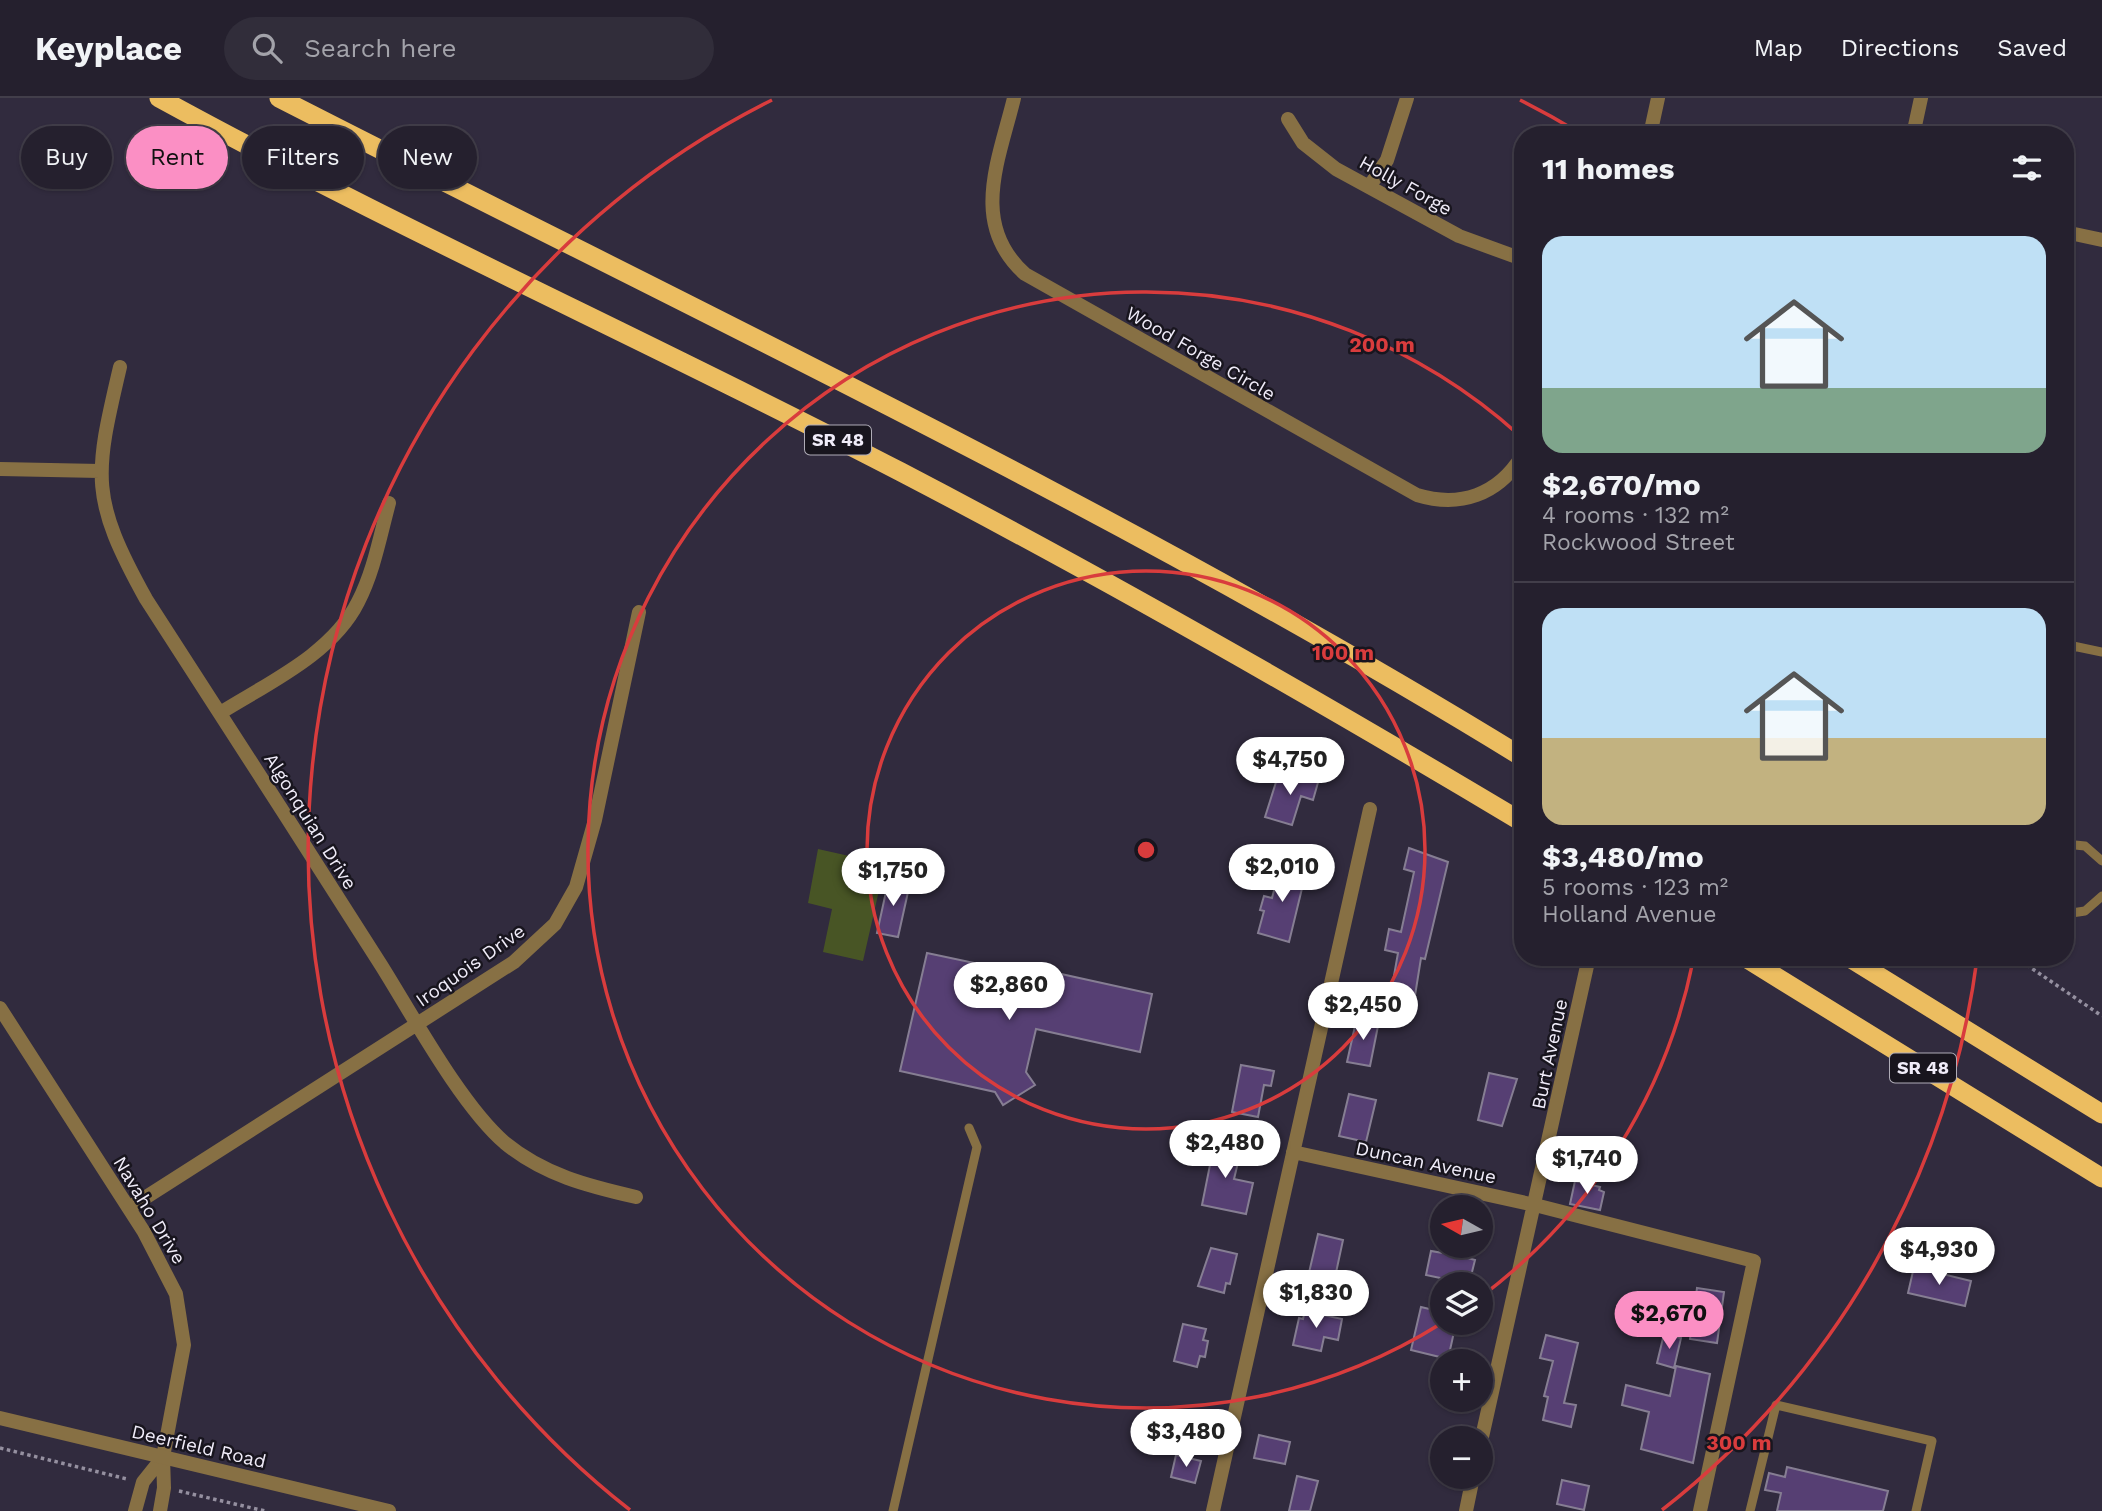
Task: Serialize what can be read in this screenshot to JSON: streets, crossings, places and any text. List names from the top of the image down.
{
  "streets": {
    "highway": ["SR 48"],
    "street": [
      "Holly Forge",
      "Wood Forge Circle",
      "Algonquian Drive",
      "Iroquois Drive",
      "Burt Avenue",
      "Duncan Avenue",
      "Navaho Drive",
      "Deerfield Road"
    ]
  },
  "crossings": [
    ["Algonquian Drive", "Iroquois Drive"],
    ["Iroquois Drive", "Navaho Drive"],
    ["Burt Avenue", "Duncan Avenue"],
    ["Navaho Drive", "Deerfield Road"]
  ],
  "north": "left",
  "page": {
    "header": "Keyplace",
    "search": "Search here",
    "nav": ["Map", "Directions", "Saved"],
    "chip": [
      "Buy",
      "Rent",
      "Filters",
      "New"
    ],
    "heading": "11 homes",
    "list": [
      {
        "name": "$2,670/mo",
        "note": "4 rooms · 132 m² · Rockwood Street"
      },
      {
        "name": "$3,480/mo",
        "note": "5 rooms · 123 m² · Holland Avenue"
      }
    ],
    "price": [
      "$4,750",
      "$2,010",
      "$1,750",
      "$2,860",
      "$2,450",
      "$2,480",
      "$1,740",
      "$4,930",
      "$1,830",
      "$2,670",
      "$3,480"
    ],
    "map_buttons": ["+", "−"]
  },
  "rings": ["200 m", "100 m", "300 m"]
}
